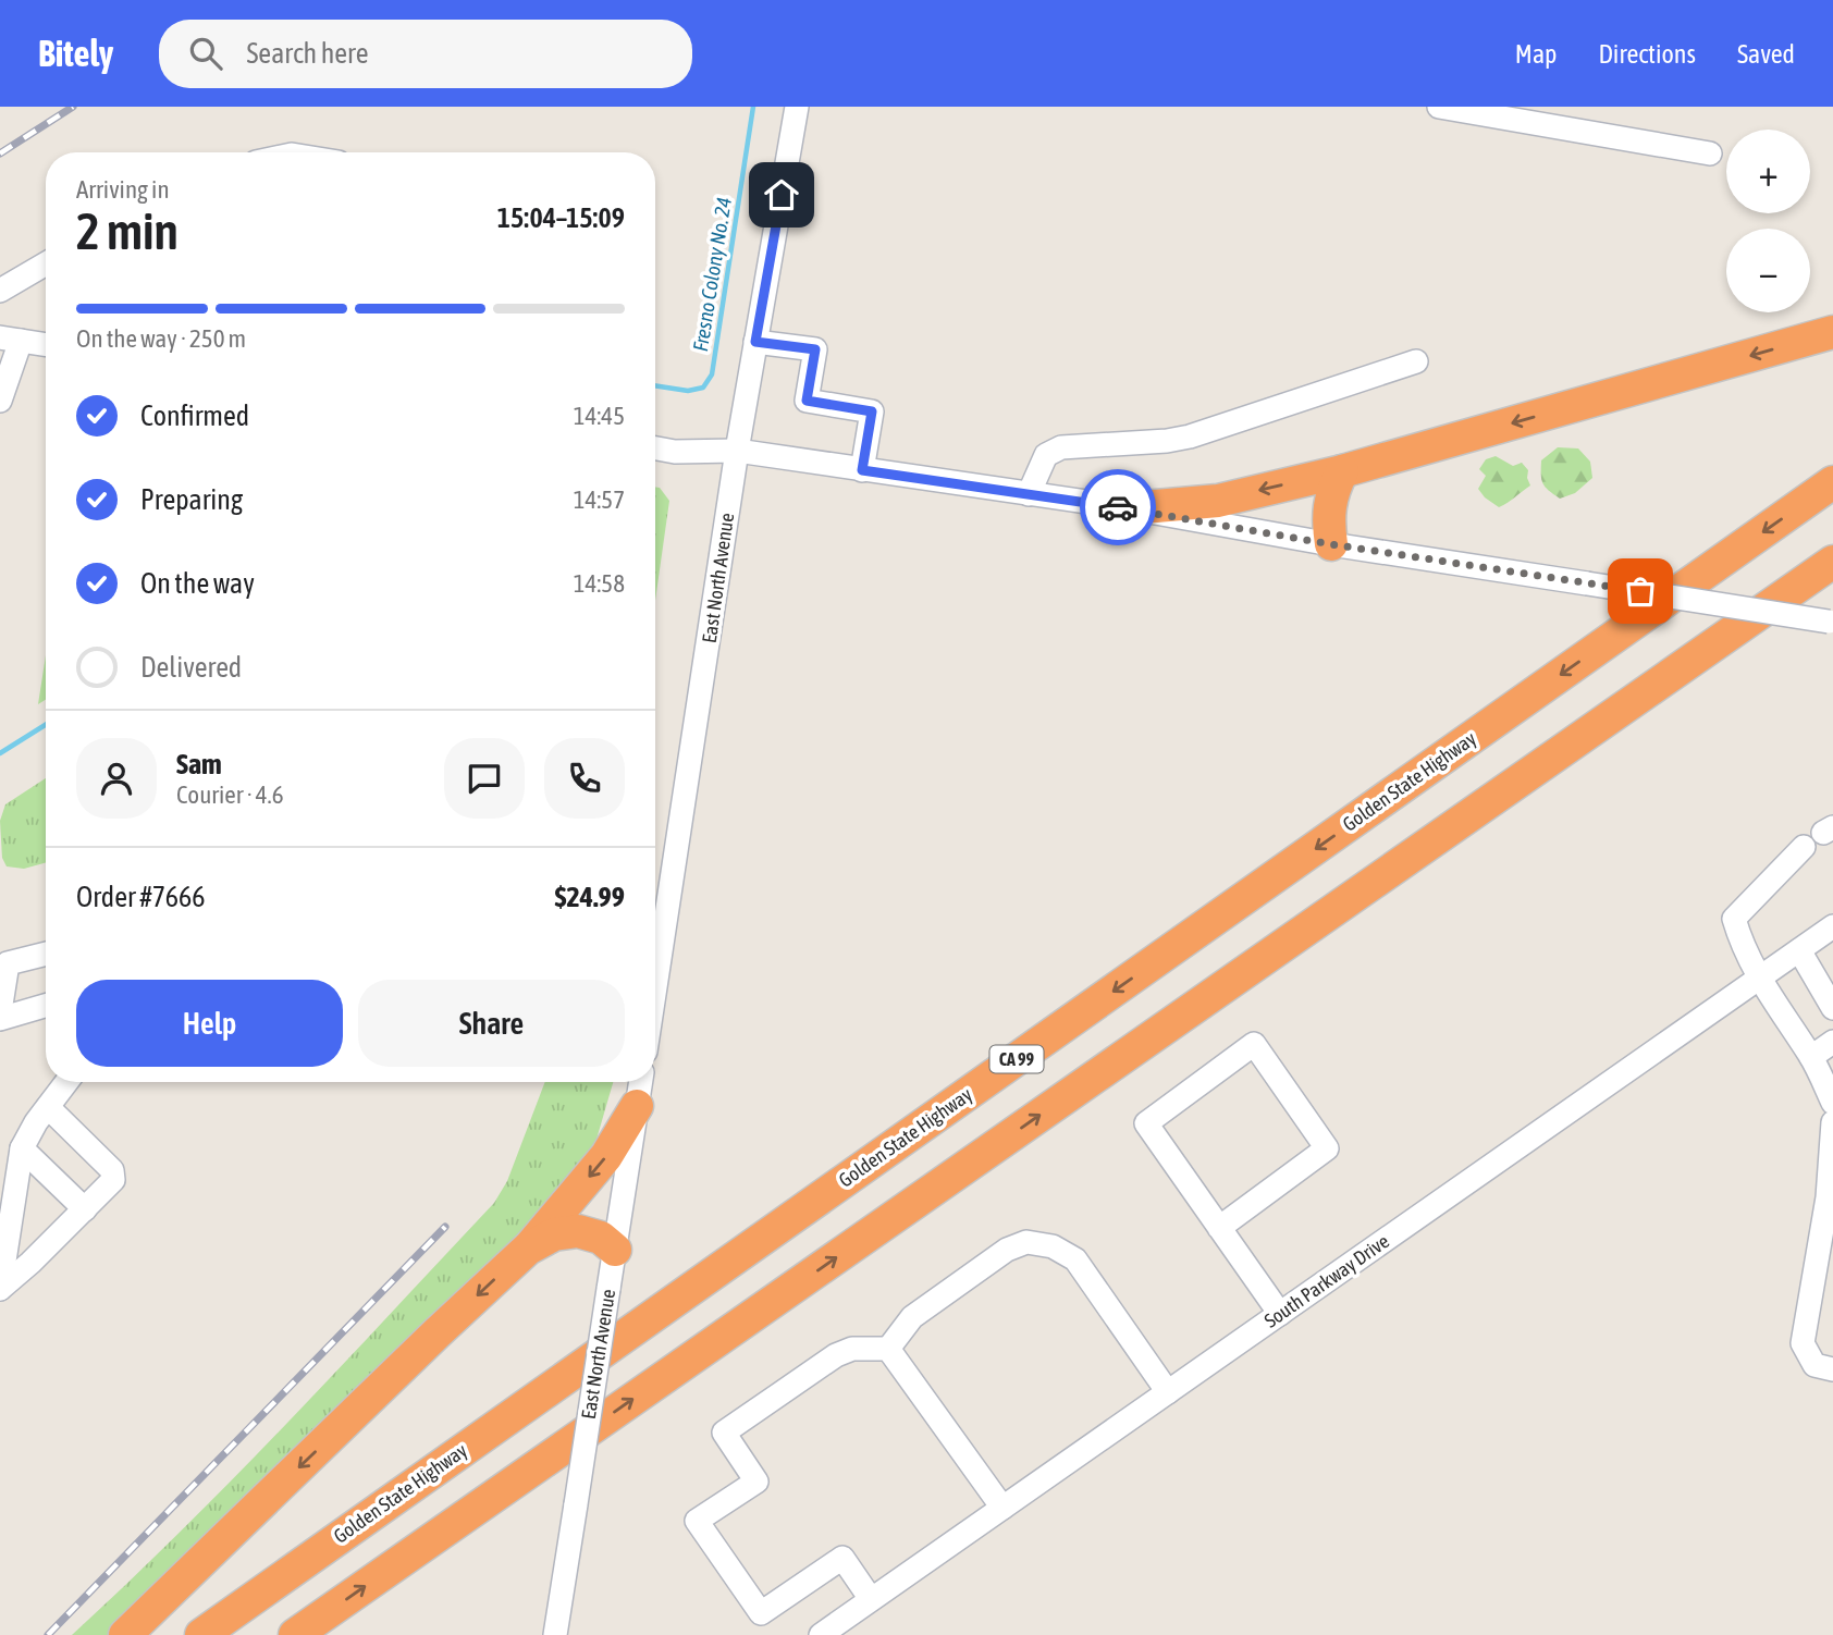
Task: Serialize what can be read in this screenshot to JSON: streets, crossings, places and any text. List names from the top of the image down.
{
  "streets": {
    "highway": ["Golden State Highway", "CA 99"],
    "street": ["East North Avenue", "South Parkway Drive"]
  },
  "water": ["Fresno Colony No. 24"],
  "page": {
    "header": "Bitely",
    "search": "Search here",
    "nav": ["Map", "Directions", "Saved"],
    "map_buttons": ["+", "−"],
    "heading": ["2 min", "Arriving in", "15:04–15:09"],
    "panel": [
      "Sam",
      "Courier · 4.6",
      "Order #7666",
      "$24.99"
    ],
    "bar": "On the way · 250 m",
    "list": [
      ["Confirmed", "14:45"],
      ["Preparing", "14:57"],
      ["On the way", "14:58"],
      "Delivered"
    ],
    "buttons": ["Help", "Share"]
  }
}
